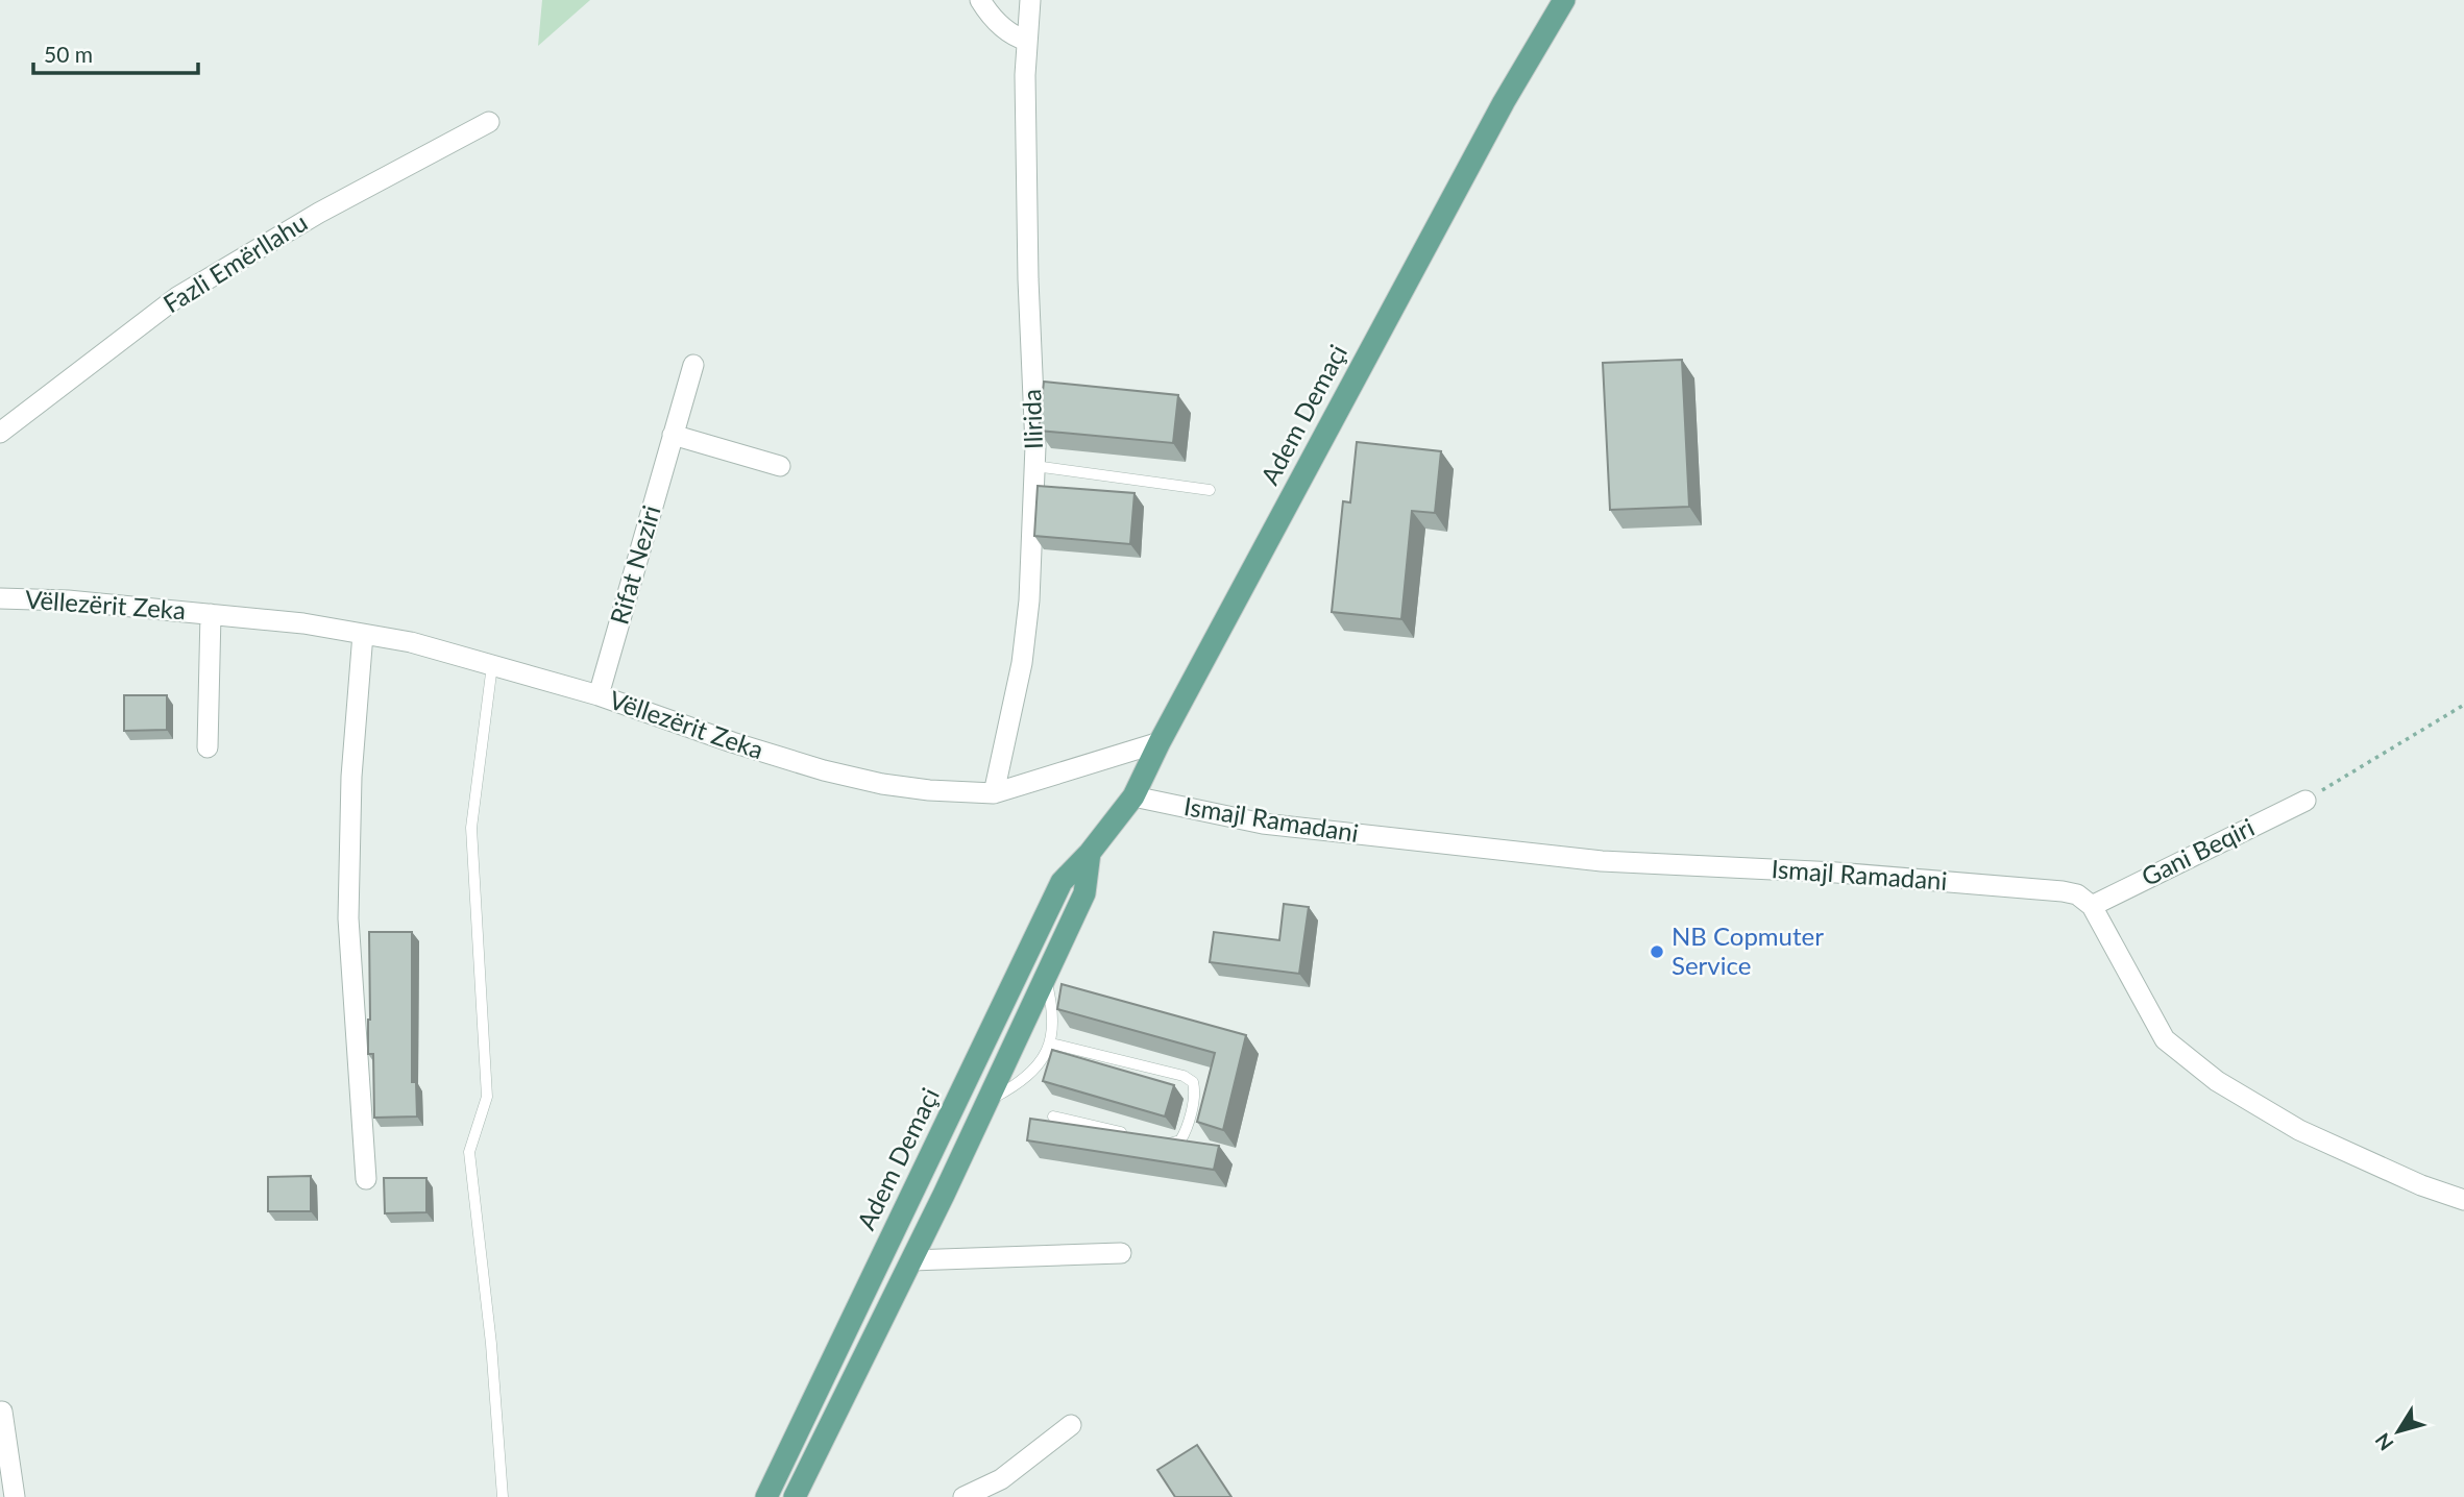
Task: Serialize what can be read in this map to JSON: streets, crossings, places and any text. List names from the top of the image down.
{
  "streets": {
    "main road": ["Adem Demaçi"],
    "street": [
      "Fazli Emërllahu",
      "Ilirida",
      "Rifat Neziri",
      "Vëllezërit Zeka",
      "Ismajl Ramadani",
      "Gani Beqiri"
    ]
  },
  "crossings": [
    ["Adem Demaçi", "Vëllezërit Zeka"],
    ["Adem Demaçi", "Ismajl Ramadani"],
    ["Ilirida", "Vëllezërit Zeka"],
    ["Rifat Neziri", "Vëllezërit Zeka"],
    ["Ismajl Ramadani", "Gani Beqiri"]
  ],
  "places": ["NB Copmuter Service"],
  "scale_bar": "50 m",
  "north": "bottom left"
}
